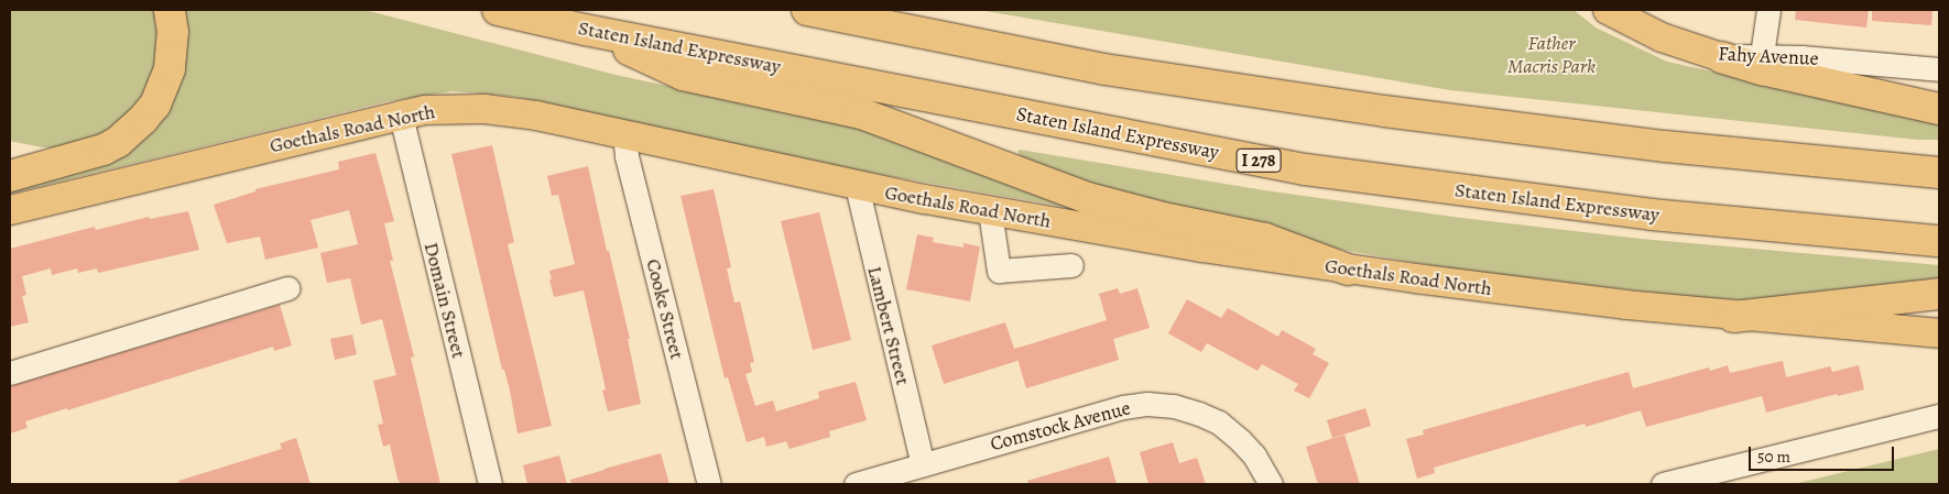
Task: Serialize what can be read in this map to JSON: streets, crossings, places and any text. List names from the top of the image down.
{
  "streets": {
    "highway": ["Staten Island Expressway", "I 278"],
    "main road": ["Fahy Avenue", "Goethals Road North"],
    "street": [
      "Domain Street",
      "Cooke Street",
      "Lambert Street",
      "Comstock Avenue"
    ]
  },
  "crossings": [
    ["Goethals Road North", "Domain Street"],
    ["Goethals Road North", "Cooke Street"],
    ["Goethals Road North", "Lambert Street"],
    ["Lambert Street", "Comstock Avenue"]
  ],
  "parks": ["Father Macris Park"],
  "scale_bar": "50 m"
}
